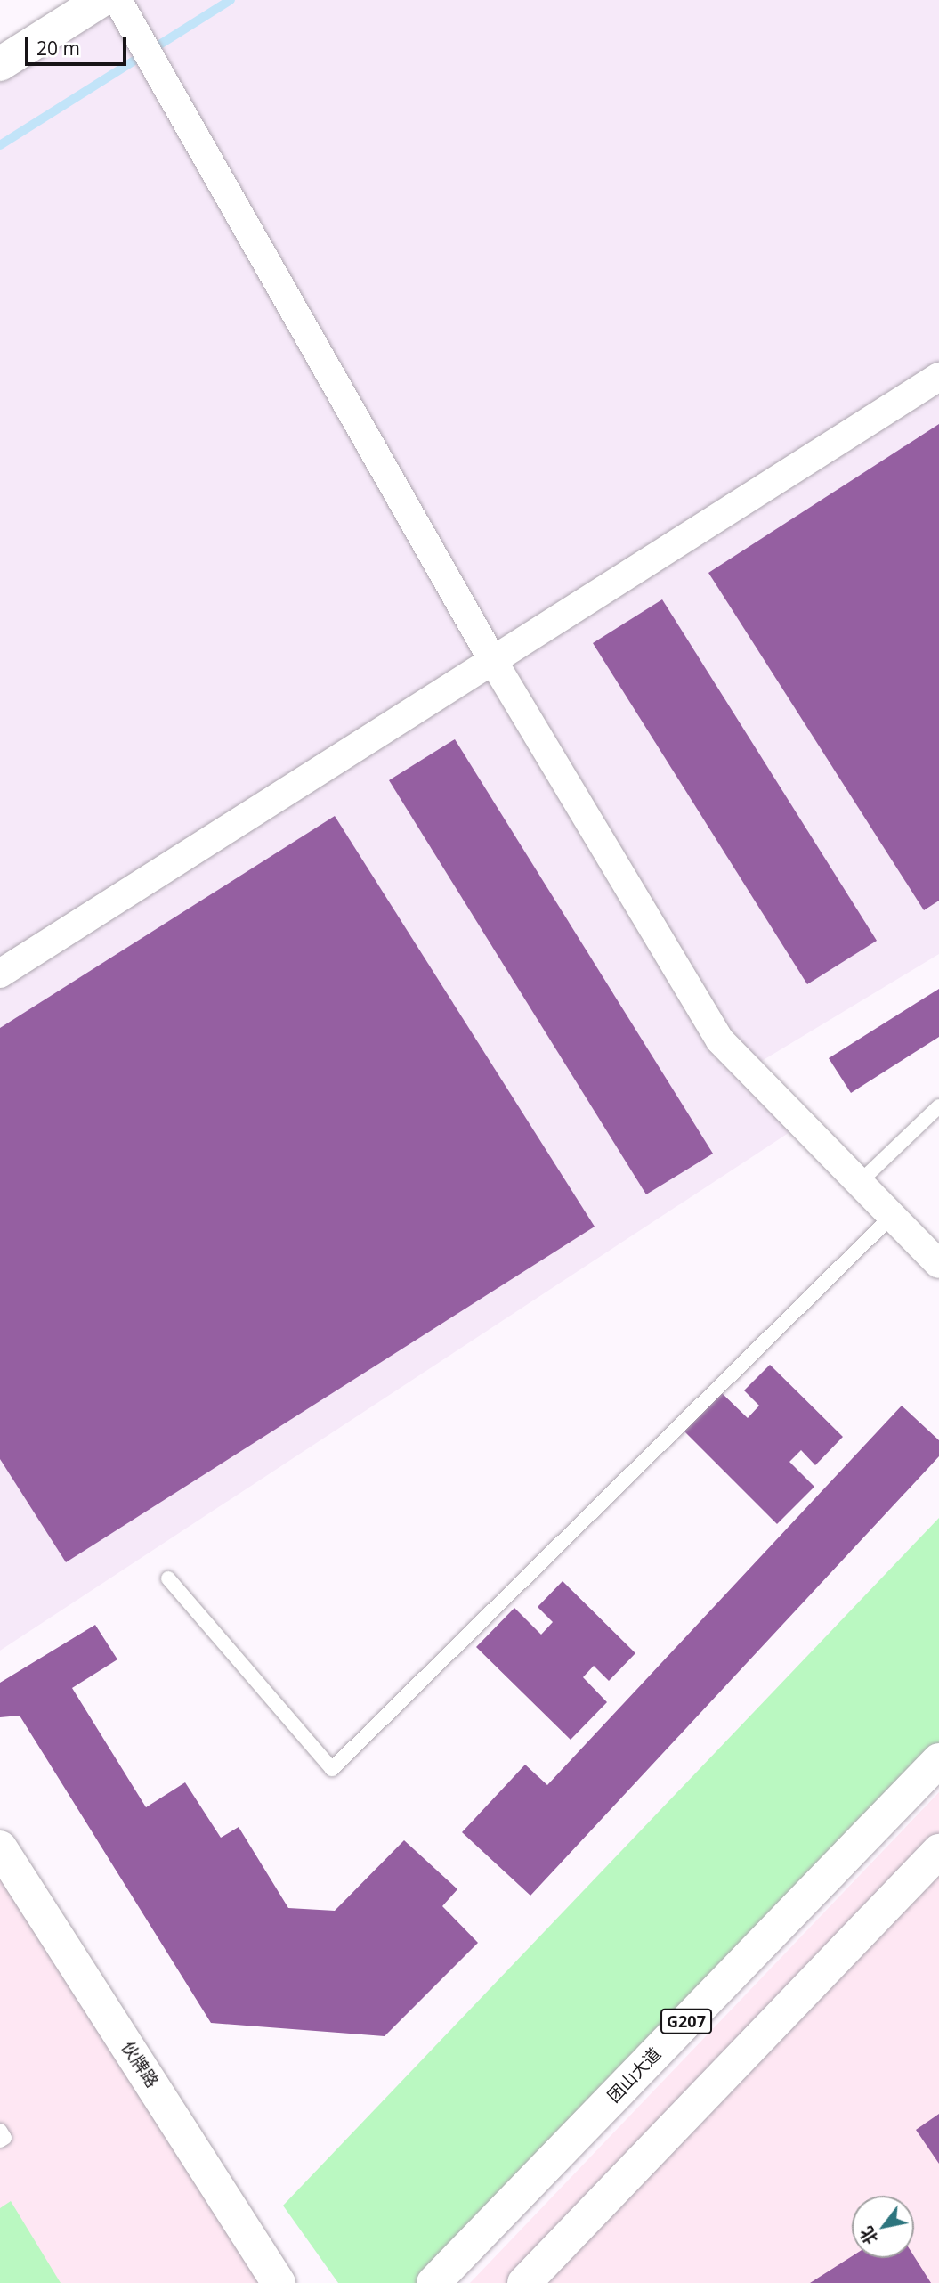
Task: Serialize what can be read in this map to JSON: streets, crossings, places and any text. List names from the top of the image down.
{
  "streets": {
    "main road": ["G207", "伙牌路", "团山大道"]
  },
  "scale_bar": "20 m",
  "north": "bottom left"
}
